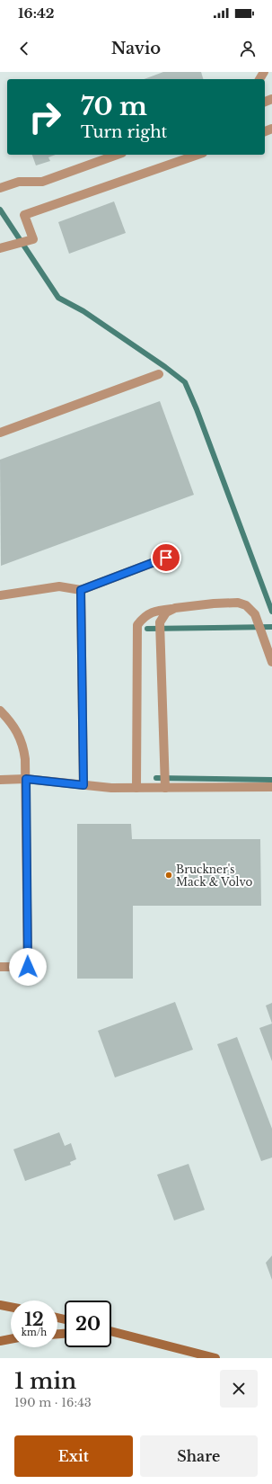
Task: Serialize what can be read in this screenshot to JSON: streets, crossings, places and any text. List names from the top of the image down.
{
  "places": ["Bruckner's Mack & Volvo"],
  "page": {
    "status": "16:42",
    "header": "Navio",
    "turn": ["70 m", "Turn right"],
    "speed": "12 km/h",
    "limit": "20",
    "heading": ["1 min", "190 m · 16:43"],
    "buttons": ["Exit", "Share"]
  }
}
